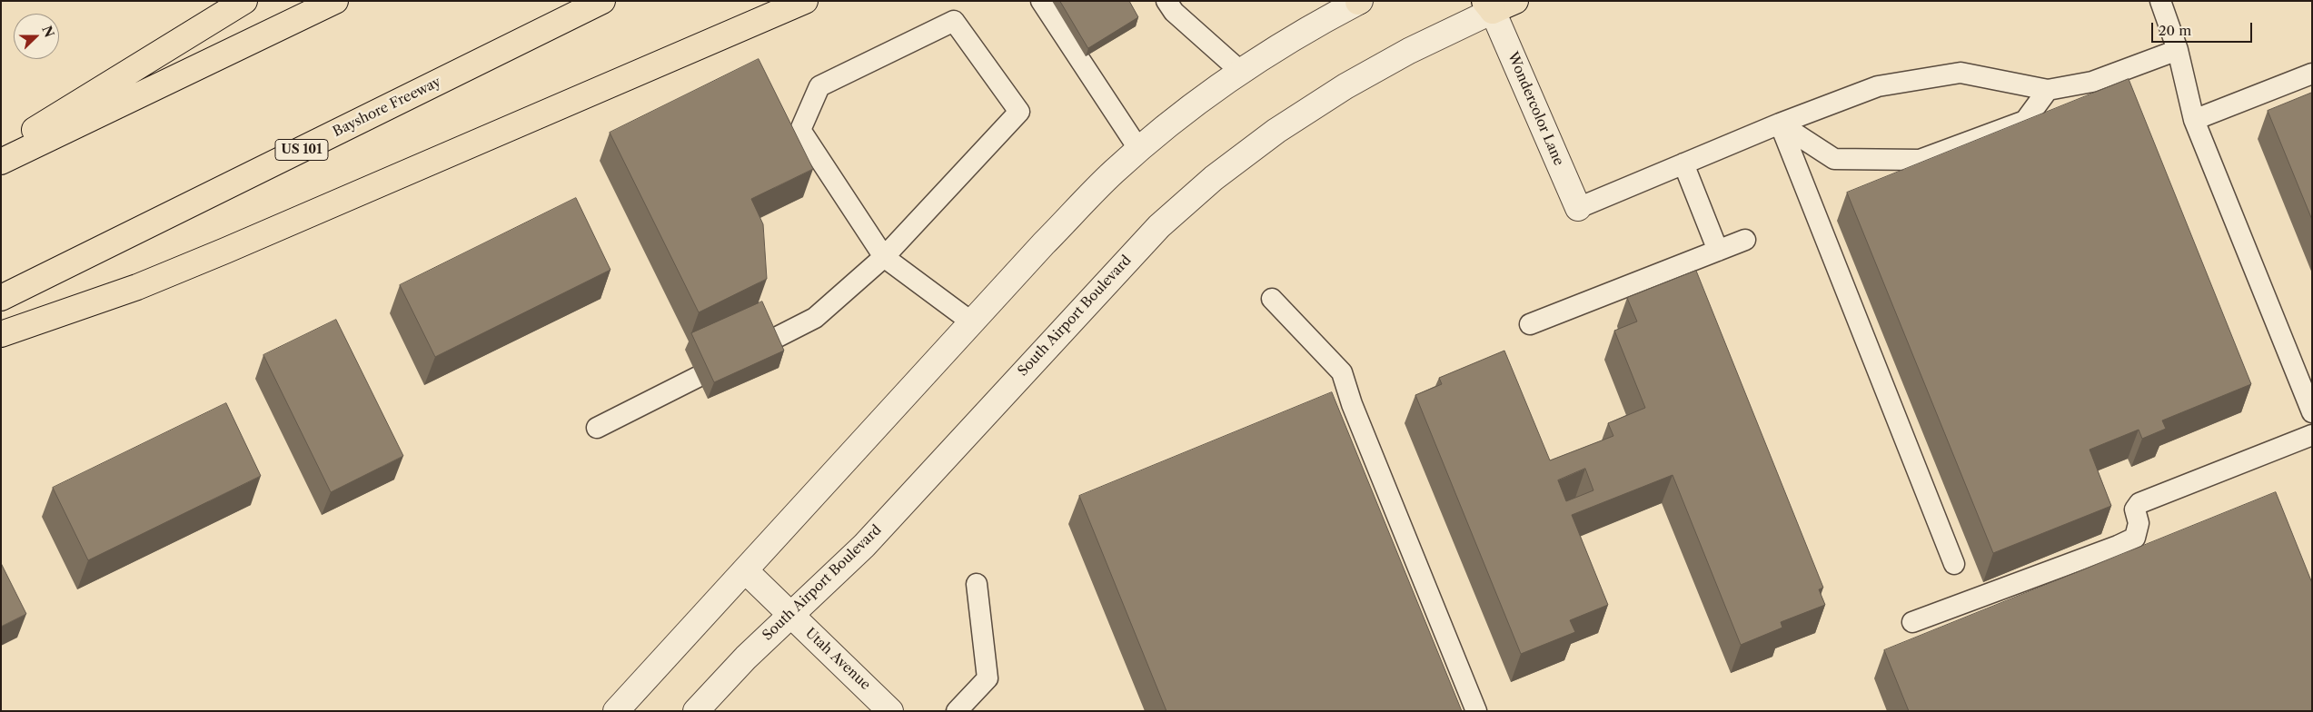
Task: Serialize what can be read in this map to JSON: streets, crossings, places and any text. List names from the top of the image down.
{
  "streets": {
    "main road": ["Bayshore Freeway", "US 101", "South Airport Boulevard"],
    "street": ["Wondercolor Lane", "Utah Avenue"]
  },
  "crossings": [
    ["Wondercolor Lane", "South Airport Boulevard"],
    ["South Airport Boulevard", "Utah Avenue"]
  ],
  "scale_bar": "20 m",
  "north": "right"
}
